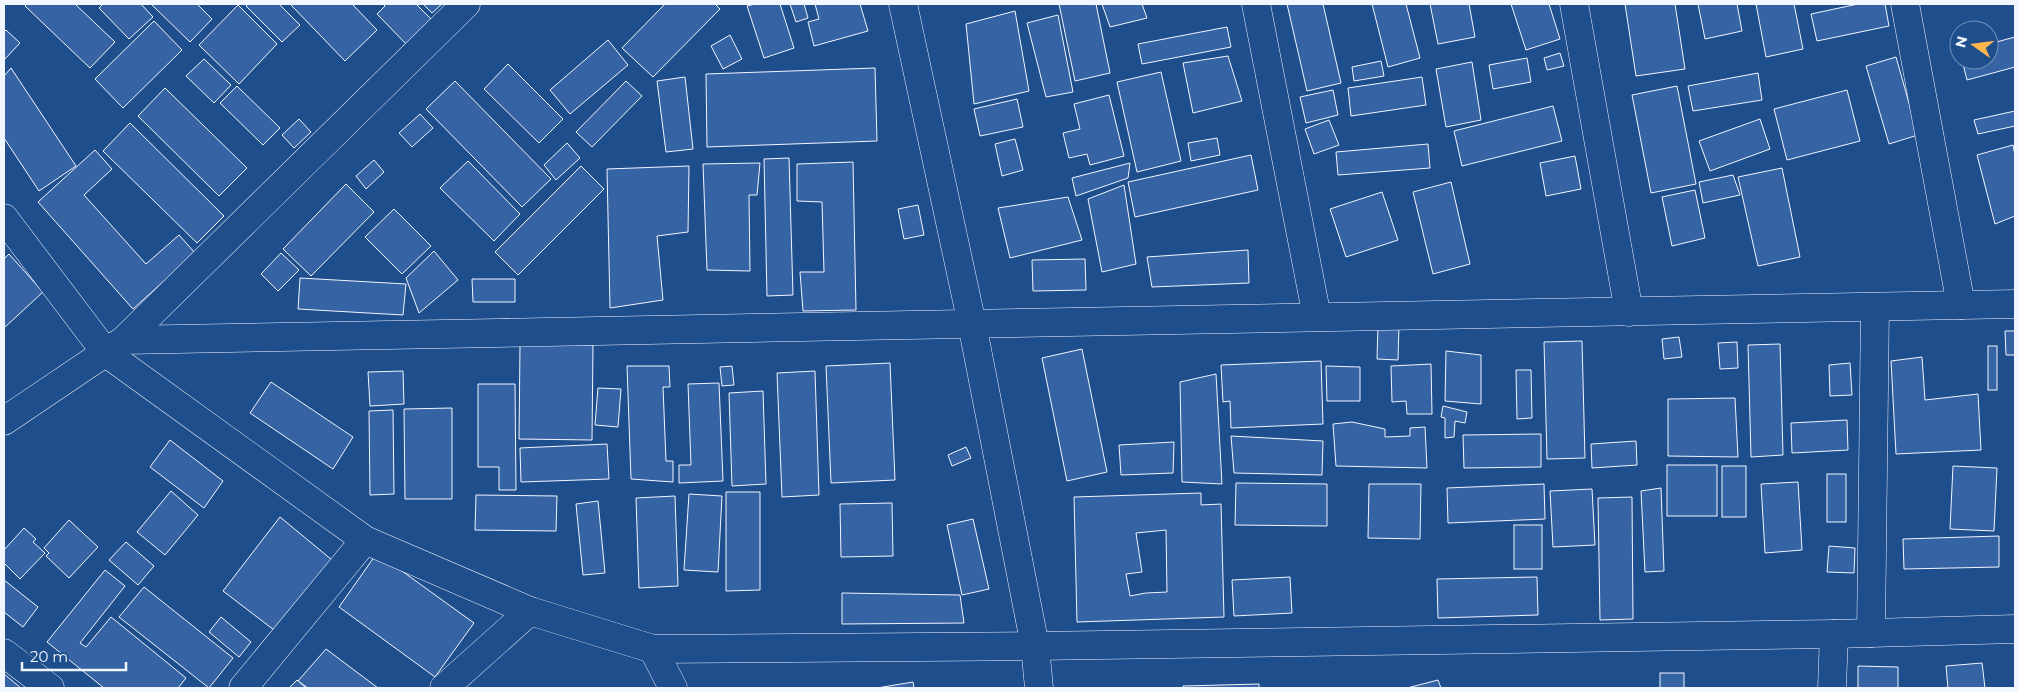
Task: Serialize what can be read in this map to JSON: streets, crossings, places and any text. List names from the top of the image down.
{
  "scale_bar": "20 m",
  "north": "left"
}
